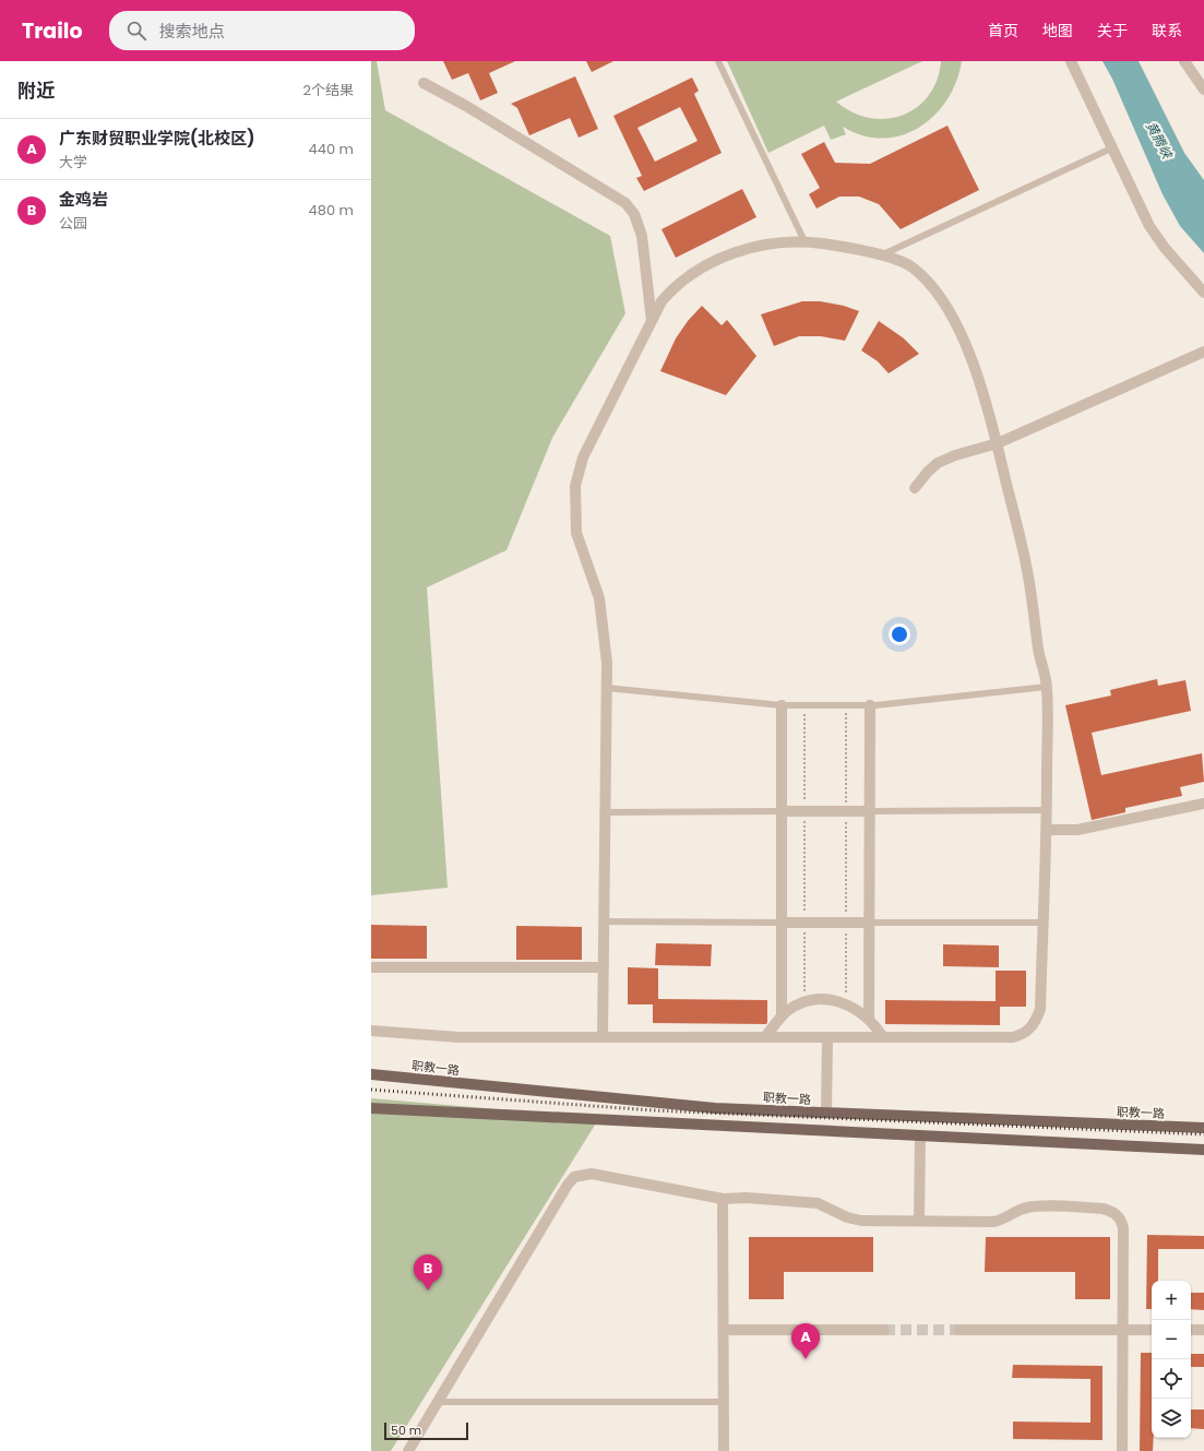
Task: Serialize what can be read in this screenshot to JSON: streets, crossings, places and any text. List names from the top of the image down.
{
  "streets": {
    "main road": ["职教一路"]
  },
  "water": ["黄腾峡"],
  "scale_bar": "50 m",
  "page": {
    "header": "Trailo",
    "search": "搜索地点",
    "nav": [
      "首页",
      "地图",
      "关于",
      "联系"
    ],
    "heading": ["附近", "2个结果"],
    "list": [
      {
        "mark": "A",
        "name": "广东财贸职业学院(北校区)",
        "note": "大学",
        "value": "440 m"
      },
      {
        "mark": "B",
        "name": "金鸡岩",
        "note": "公园",
        "value": "480 m"
      }
    ],
    "pins": ["B", "A"],
    "map_buttons": ["+", "−"],
    "scale": "50 m"
  }
}
